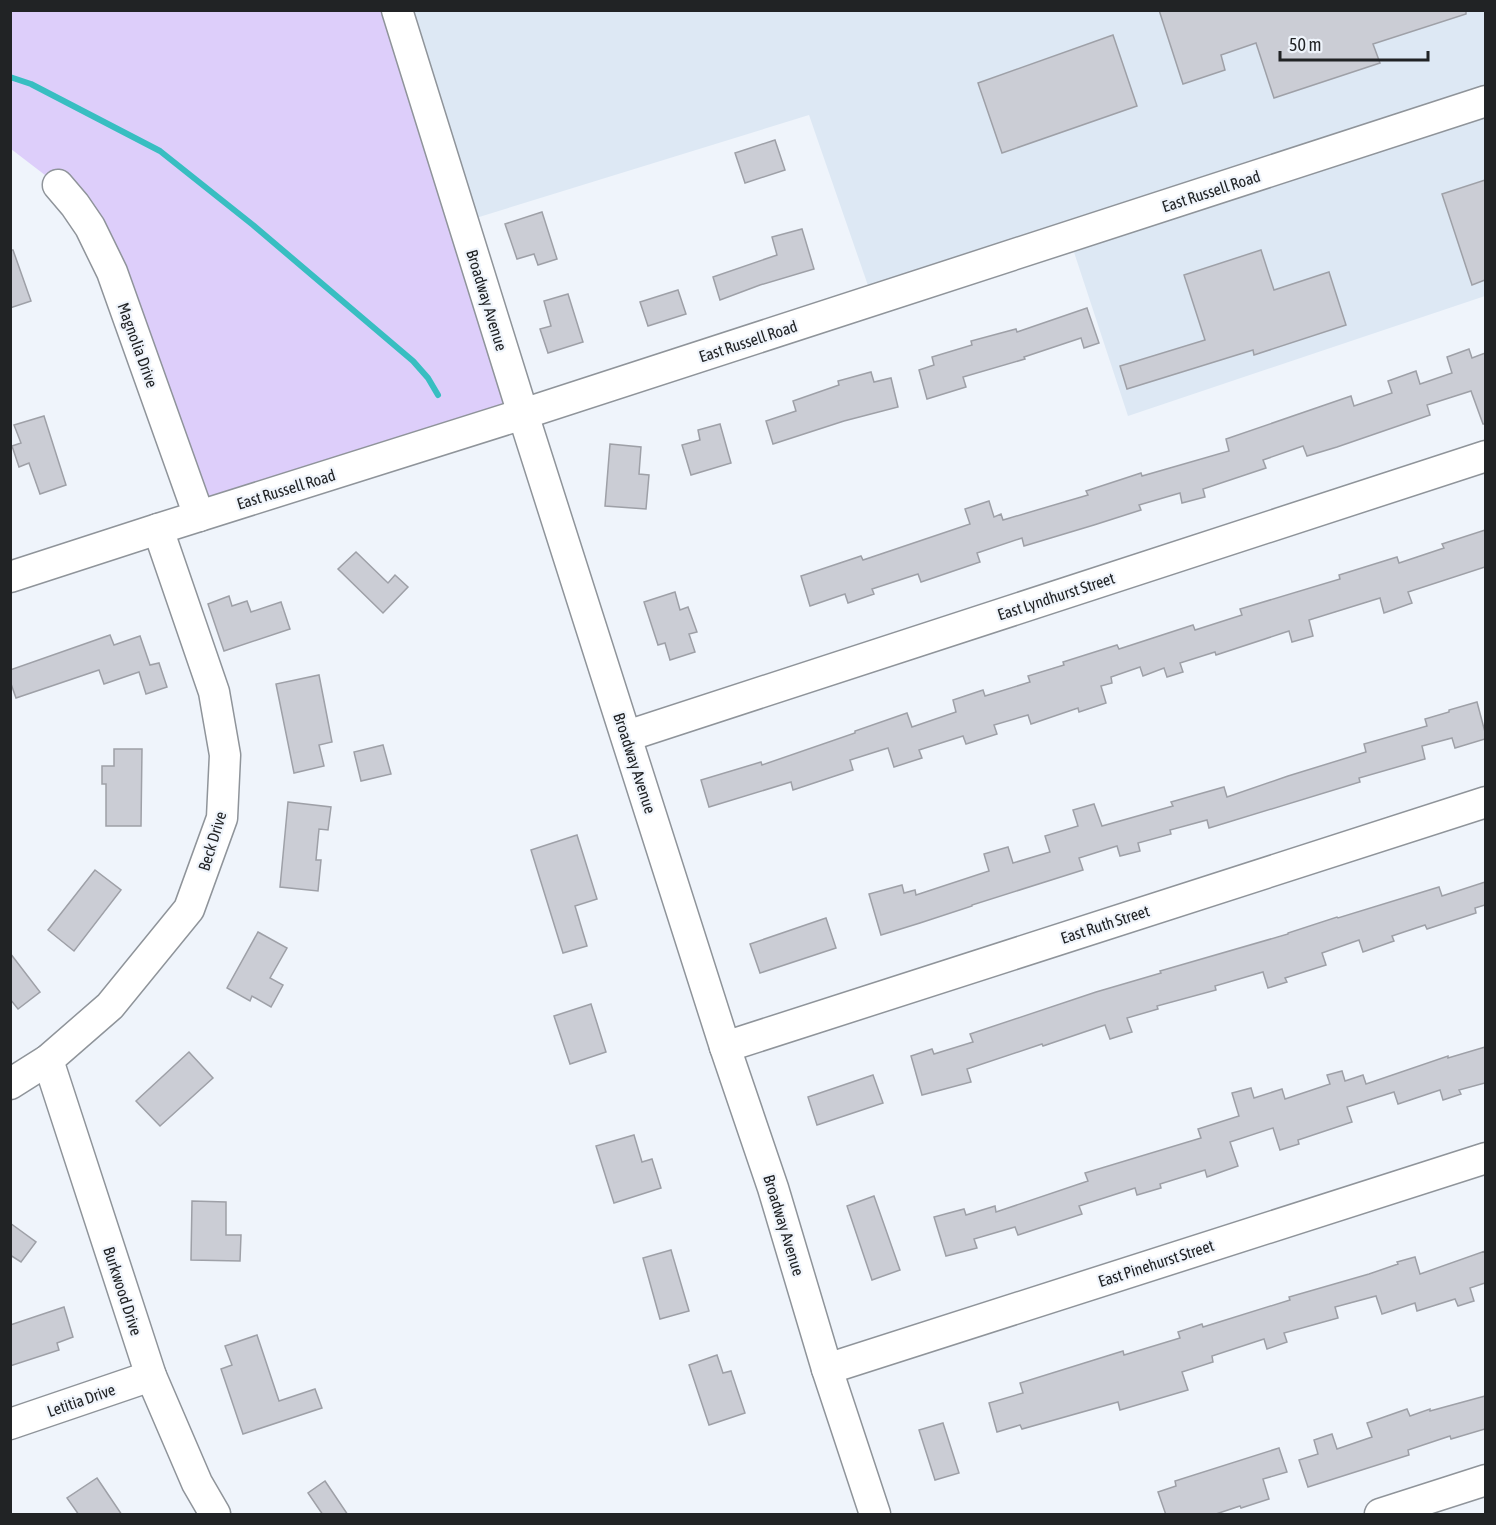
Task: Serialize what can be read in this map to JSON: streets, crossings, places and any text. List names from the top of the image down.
{
  "streets": {
    "street": [
      "East Russell Road",
      "Broadway Avenue",
      "Magnolia Drive",
      "East Lyndhurst Street",
      "Beck Drive",
      "East Ruth Street",
      "East Pinehurst Street",
      "Burkwood Drive",
      "Letitia Drive"
    ]
  },
  "crossings": [
    ["East Russell Road", "Broadway Avenue"],
    ["East Russell Road", "Magnolia Drive"],
    ["East Russell Road", "Beck Drive"],
    ["Broadway Avenue", "East Lyndhurst Street"],
    ["Broadway Avenue", "East Ruth Street"],
    ["Broadway Avenue", "East Pinehurst Street"],
    ["Beck Drive", "Burkwood Drive"],
    ["Burkwood Drive", "Letitia Drive"]
  ],
  "scale_bar": "50 m"
}
